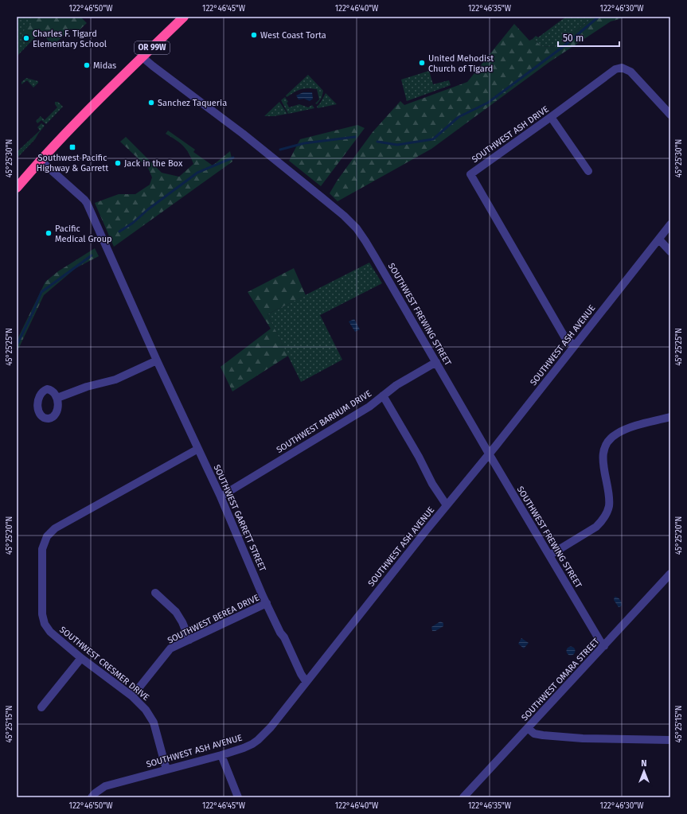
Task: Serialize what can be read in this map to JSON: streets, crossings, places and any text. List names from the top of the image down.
{
  "streets": {
    "highway": ["OR 99W"],
    "street": [
      "SOUTHWEST ASH DRIVE",
      "SOUTHWEST FREWING STREET",
      "SOUTHWEST ASH AVENUE",
      "SOUTHWEST BARNUM DRIVE",
      "SOUTHWEST GARRETT STREET",
      "SOUTHWEST BEREA DRIVE",
      "SOUTHWEST CRESMER DRIVE",
      "SOUTHWEST OMARA STREET"
    ]
  },
  "crossings": [
    ["OR 99W", "SOUTHWEST FREWING STREET"],
    ["OR 99W", "SOUTHWEST GARRETT STREET"],
    ["SOUTHWEST ASH DRIVE", "SOUTHWEST ASH AVENUE"],
    ["SOUTHWEST FREWING STREET", "SOUTHWEST ASH AVENUE"],
    ["SOUTHWEST FREWING STREET", "SOUTHWEST BARNUM DRIVE"],
    ["SOUTHWEST FREWING STREET", "SOUTHWEST OMARA STREET"],
    ["SOUTHWEST ASH AVENUE", "SOUTHWEST GARRETT STREET"],
    ["SOUTHWEST ASH AVENUE", "SOUTHWEST CRESMER DRIVE"],
    ["SOUTHWEST BARNUM DRIVE", "SOUTHWEST GARRETT STREET"],
    ["SOUTHWEST GARRETT STREET", "SOUTHWEST BEREA DRIVE"],
    ["SOUTHWEST GARRETT STREET", "SOUTHWEST CRESMER DRIVE"],
    ["SOUTHWEST BEREA DRIVE", "SOUTHWEST CRESMER DRIVE"]
  ],
  "places": {
    "other": [
      "West Coast Torta",
      "Charles F. Tigard Elementary School",
      "United Mehodist Church of Tigard",
      "Midas",
      "Sanchez Taqueria",
      "Jack in the Box",
      "Pacific Medical Group"
    ],
    "transit": ["Southwest Pacific Highway & Garrett"]
  },
  "scale_bar": "50 m",
  "north": "top",
  "coordinates": [
    "122°46'50\"W",
    "122°46'45\"W",
    "122°46'40\"W",
    "122°46'35\"W",
    "122°46'30\"W",
    "45°25'30\"N",
    "45°25'25\"N",
    "45°25'20\"N",
    "45°25'15\"N"
  ]
}
